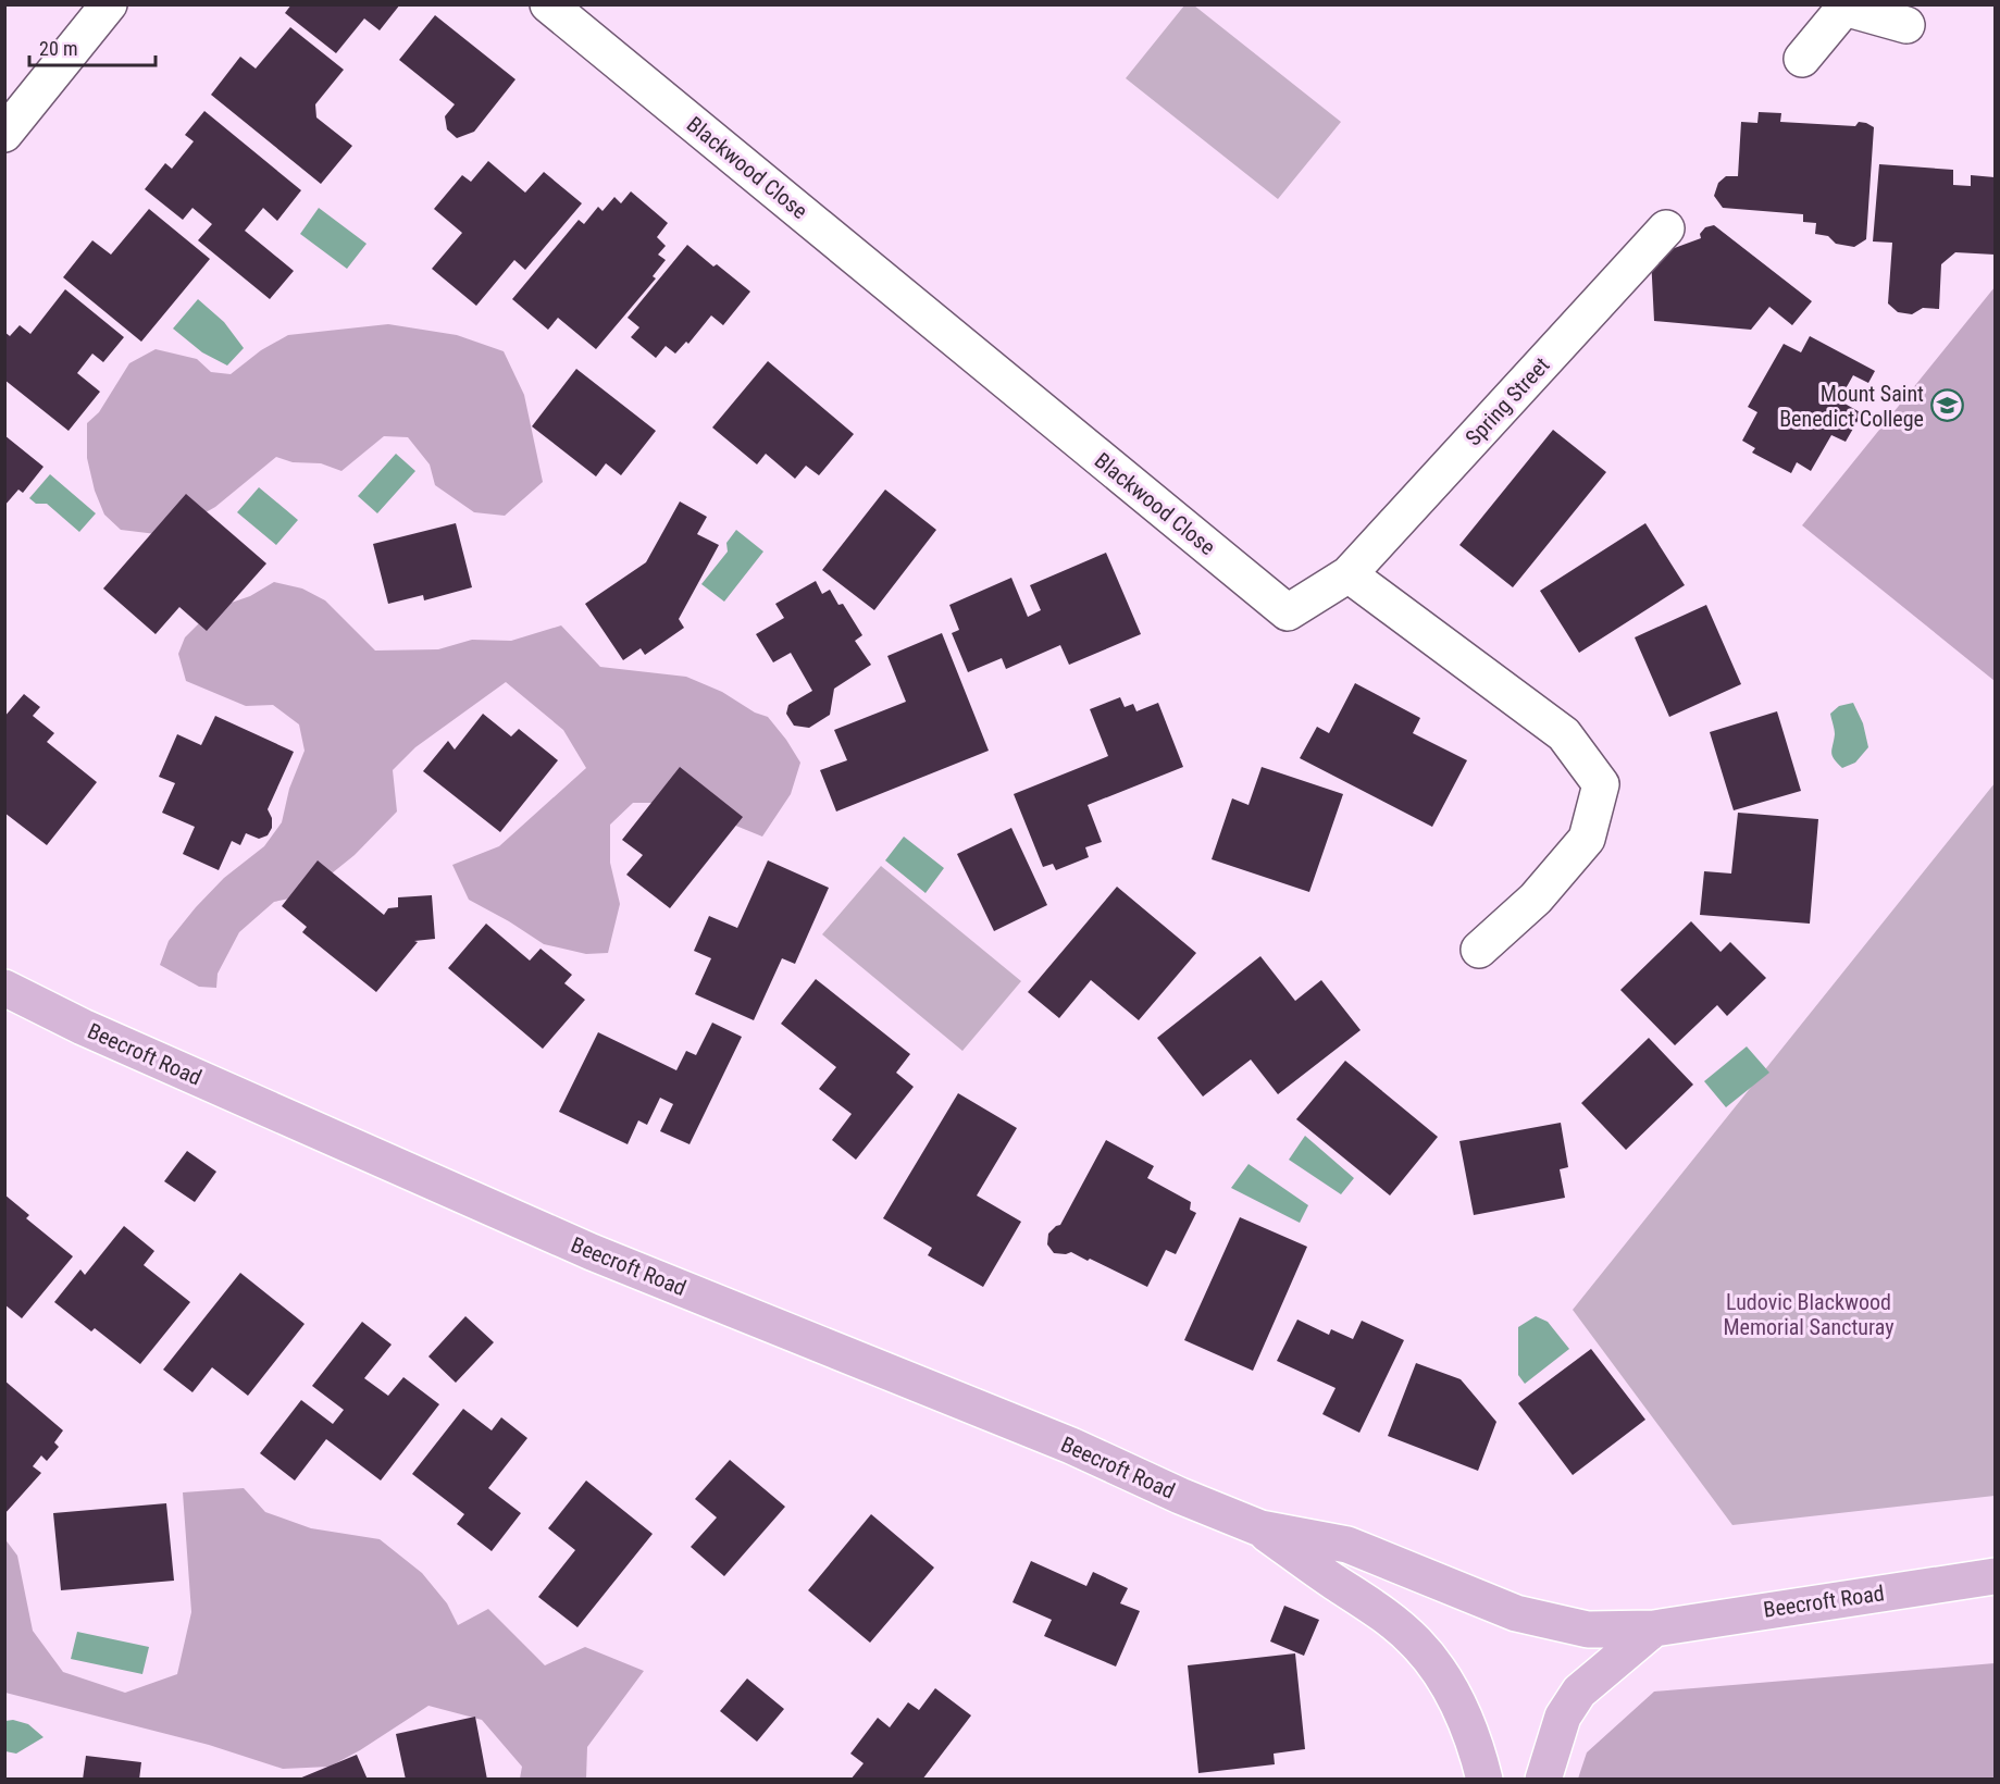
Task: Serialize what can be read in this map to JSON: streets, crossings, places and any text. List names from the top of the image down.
{
  "streets": {
    "main road": ["Beecroft Road"],
    "street": ["Blackwood Close", "Spring Street"]
  },
  "crossings": [
    ["Blackwood Close", "Spring Street"]
  ],
  "parks": ["Ludovic Blackwood Memorial Sancturay"],
  "places": {
    "school or university": ["Mount Saint Benedict College"]
  },
  "scale_bar": "20 m"
}
